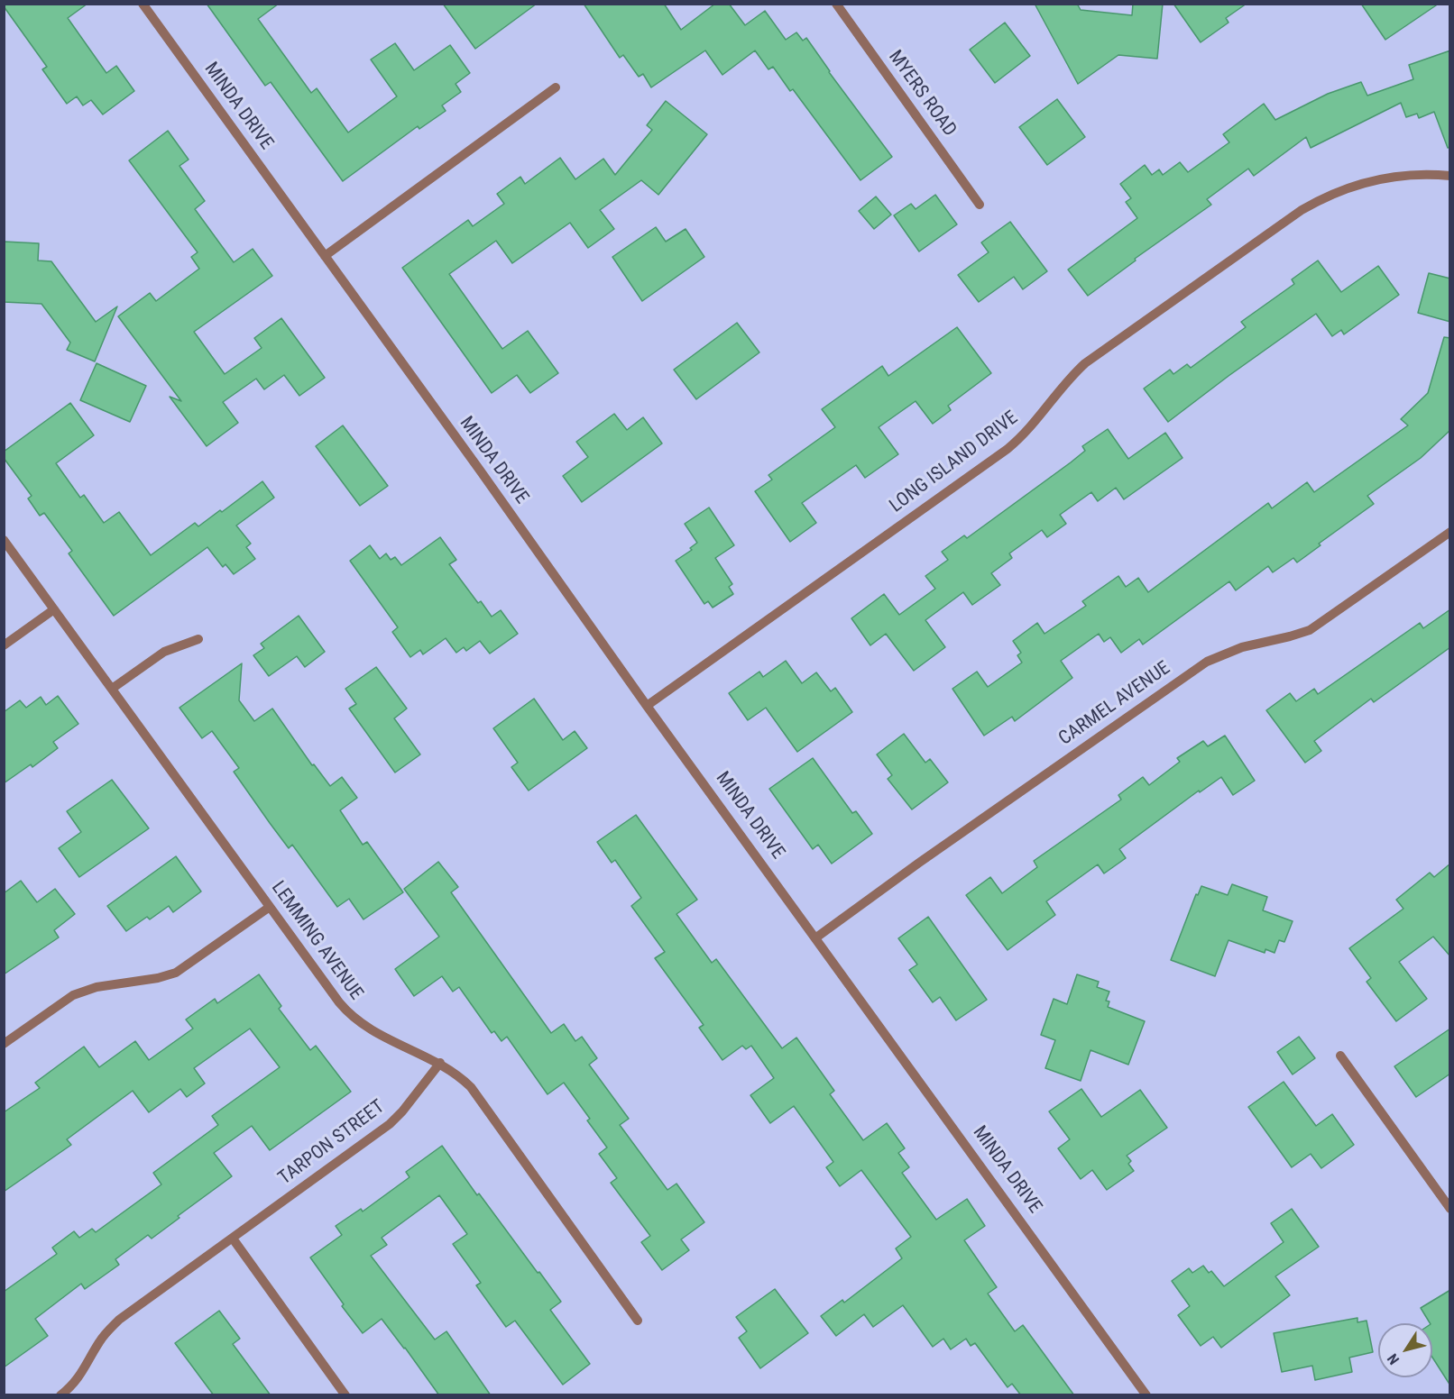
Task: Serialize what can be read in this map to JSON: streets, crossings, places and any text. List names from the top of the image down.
{
  "streets": {
    "street": [
      "MYERS ROAD",
      "MINDA DRIVE",
      "LONG ISLAND DRIVE",
      "CARMEL AVENUE",
      "LEMMING AVENUE",
      "TARPON STREET"
    ]
  },
  "crossings": [
    ["MINDA DRIVE", "LONG ISLAND DRIVE"],
    ["MINDA DRIVE", "CARMEL AVENUE"],
    ["LEMMING AVENUE", "TARPON STREET"]
  ],
  "north": "bottom left"
}
